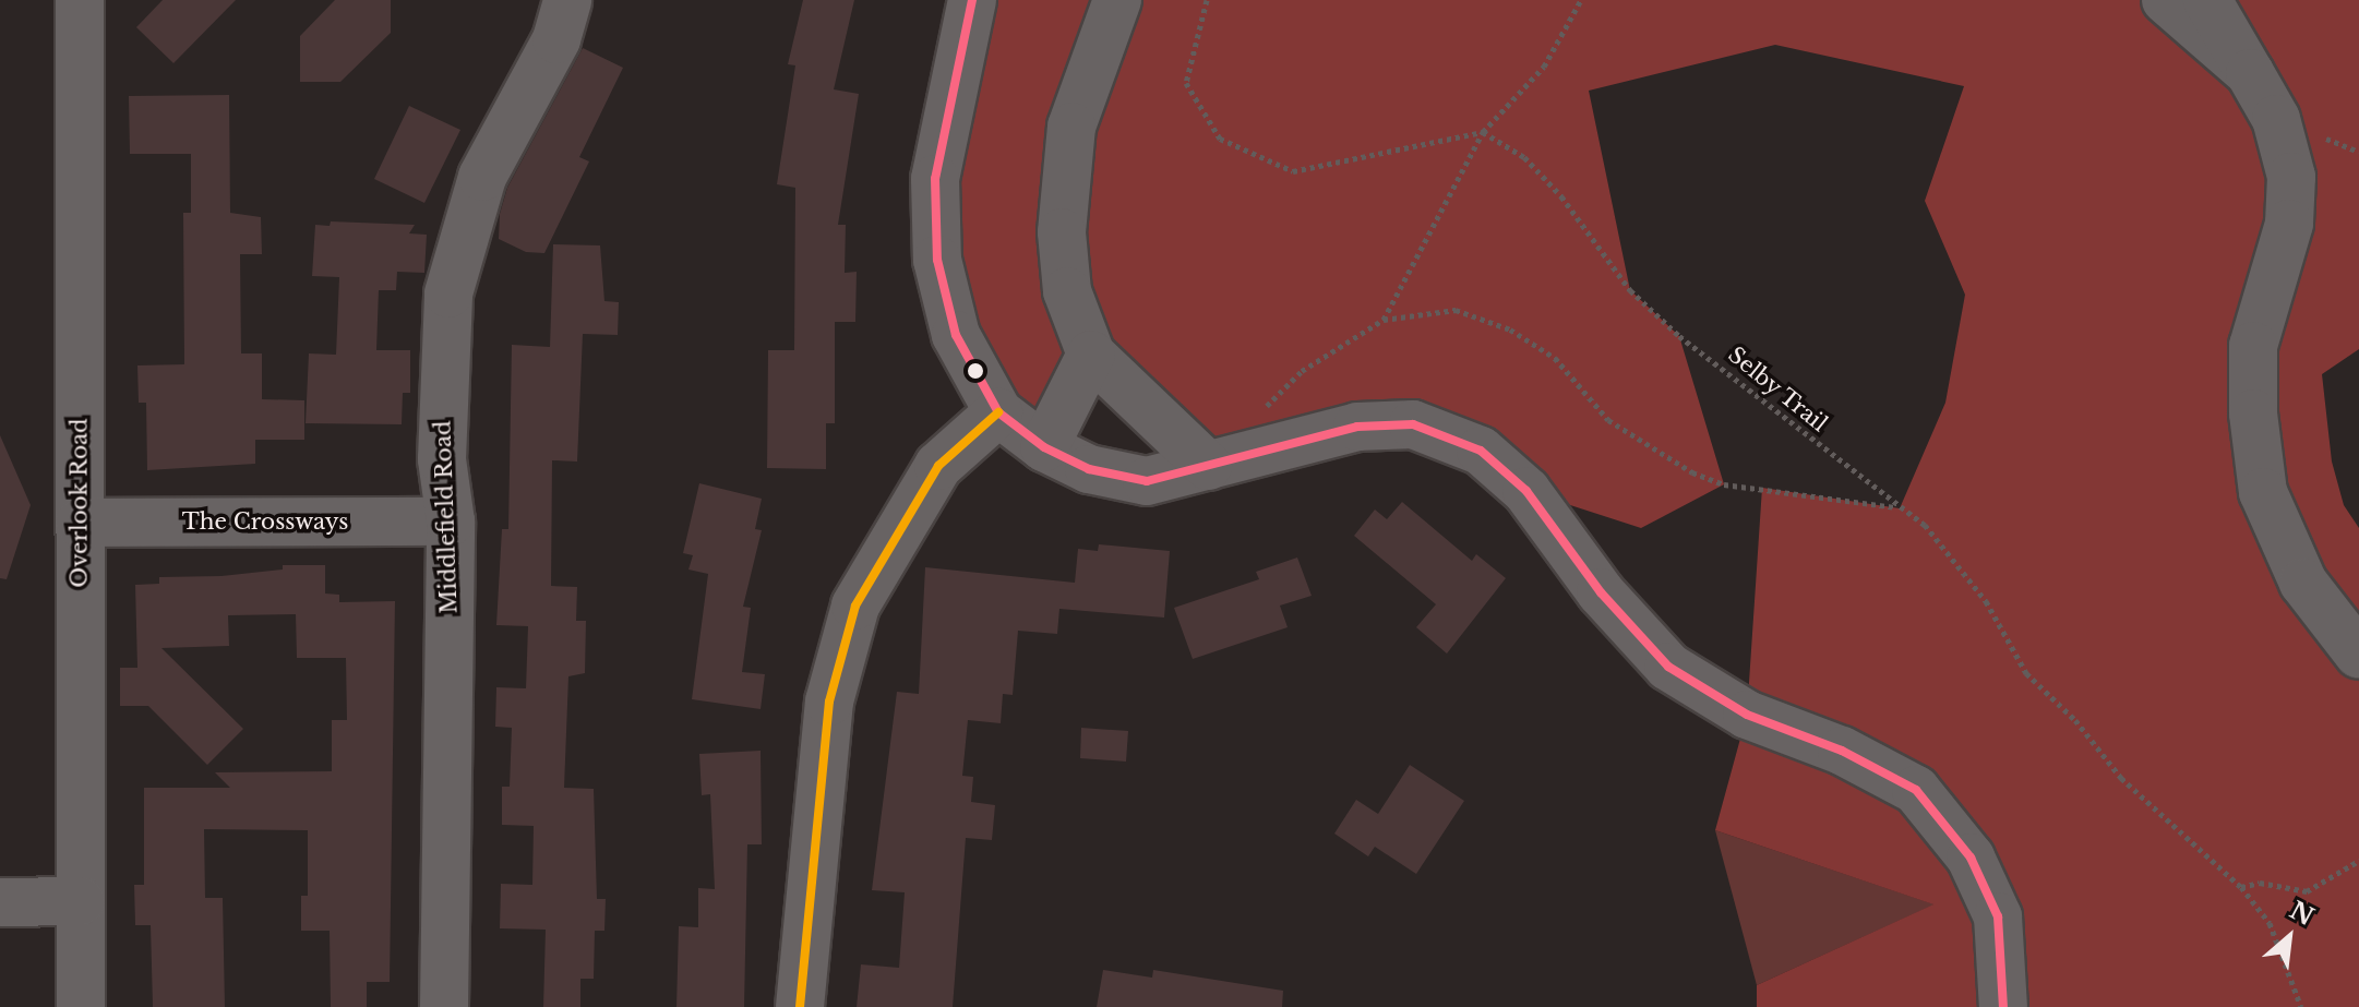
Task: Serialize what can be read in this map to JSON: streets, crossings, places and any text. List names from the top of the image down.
{
  "streets": {
    "street": ["Overlook Road", "Middlefield Road", "The Crossways"],
    "path": ["Selby Trail"]
  },
  "crossings": [
    ["Overlook Road", "The Crossways"],
    ["Middlefield Road", "The Crossways"]
  ],
  "north": "top right"
}
